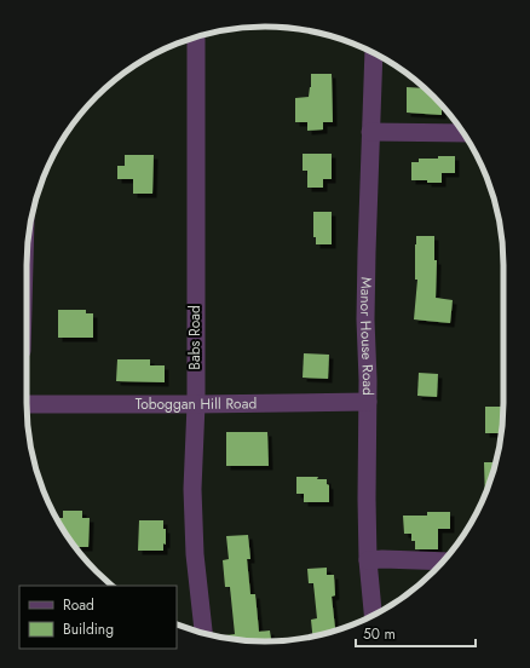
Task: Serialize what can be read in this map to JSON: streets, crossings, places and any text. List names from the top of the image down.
{
  "streets": {
    "street": ["Manor House Road", "Babs Road", "Toboggan Hill Road"]
  },
  "crossings": [
    ["Manor House Road", "Toboggan Hill Road"],
    ["Babs Road", "Toboggan Hill Road"]
  ],
  "legend": ["Road", "Building"],
  "scale_bar": "50 m"
}
